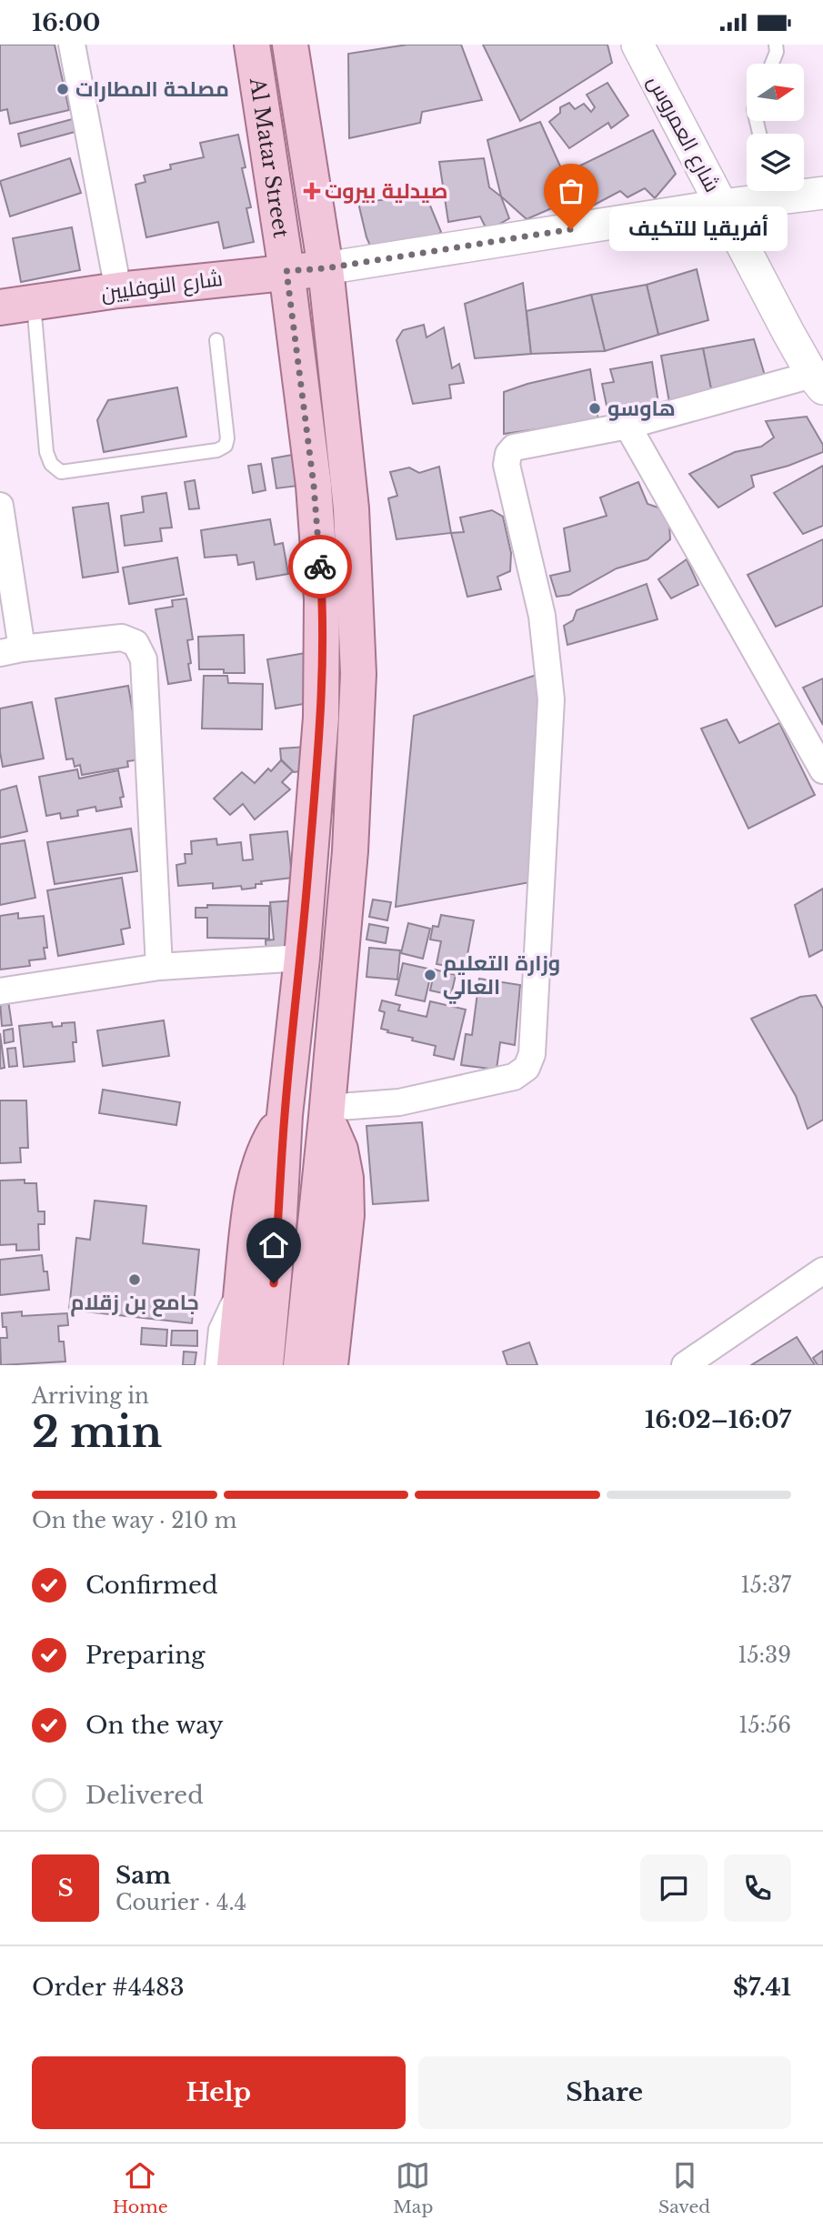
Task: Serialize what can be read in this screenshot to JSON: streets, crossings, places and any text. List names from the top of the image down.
{
  "streets": {
    "main road": ["Al Matar Street", "شارع النوفليين"],
    "street": ["شارع العمروس"]
  },
  "crossings": [
    ["Al Matar Street", "شارع النوفليين"]
  ],
  "places": {
    "other": [
      "مصلحة المطارات",
      "أفريقيا للتكيف",
      "هاوسو",
      "وزارة التعليم العالي",
      "جامع بن زقلام"
    ],
    "health": ["صيدلية بيروت"]
  },
  "north": "right",
  "page": {
    "status": "16:00",
    "bubble": "أفريقيا للتكيف",
    "heading": ["2 min", "Arriving in", "16:02–16:07"],
    "panel": [
      "Sam",
      "Courier · 4.4",
      "Order #4483",
      "$7.41"
    ],
    "bar": "On the way · 210 m",
    "list": [
      ["Confirmed", "15:37"],
      ["Preparing", "15:39"],
      ["On the way", "15:56"],
      "Delivered"
    ],
    "round": "S",
    "buttons": ["Help", "Share"],
    "tabs": ["Home", "Map", "Saved"]
  }
}
